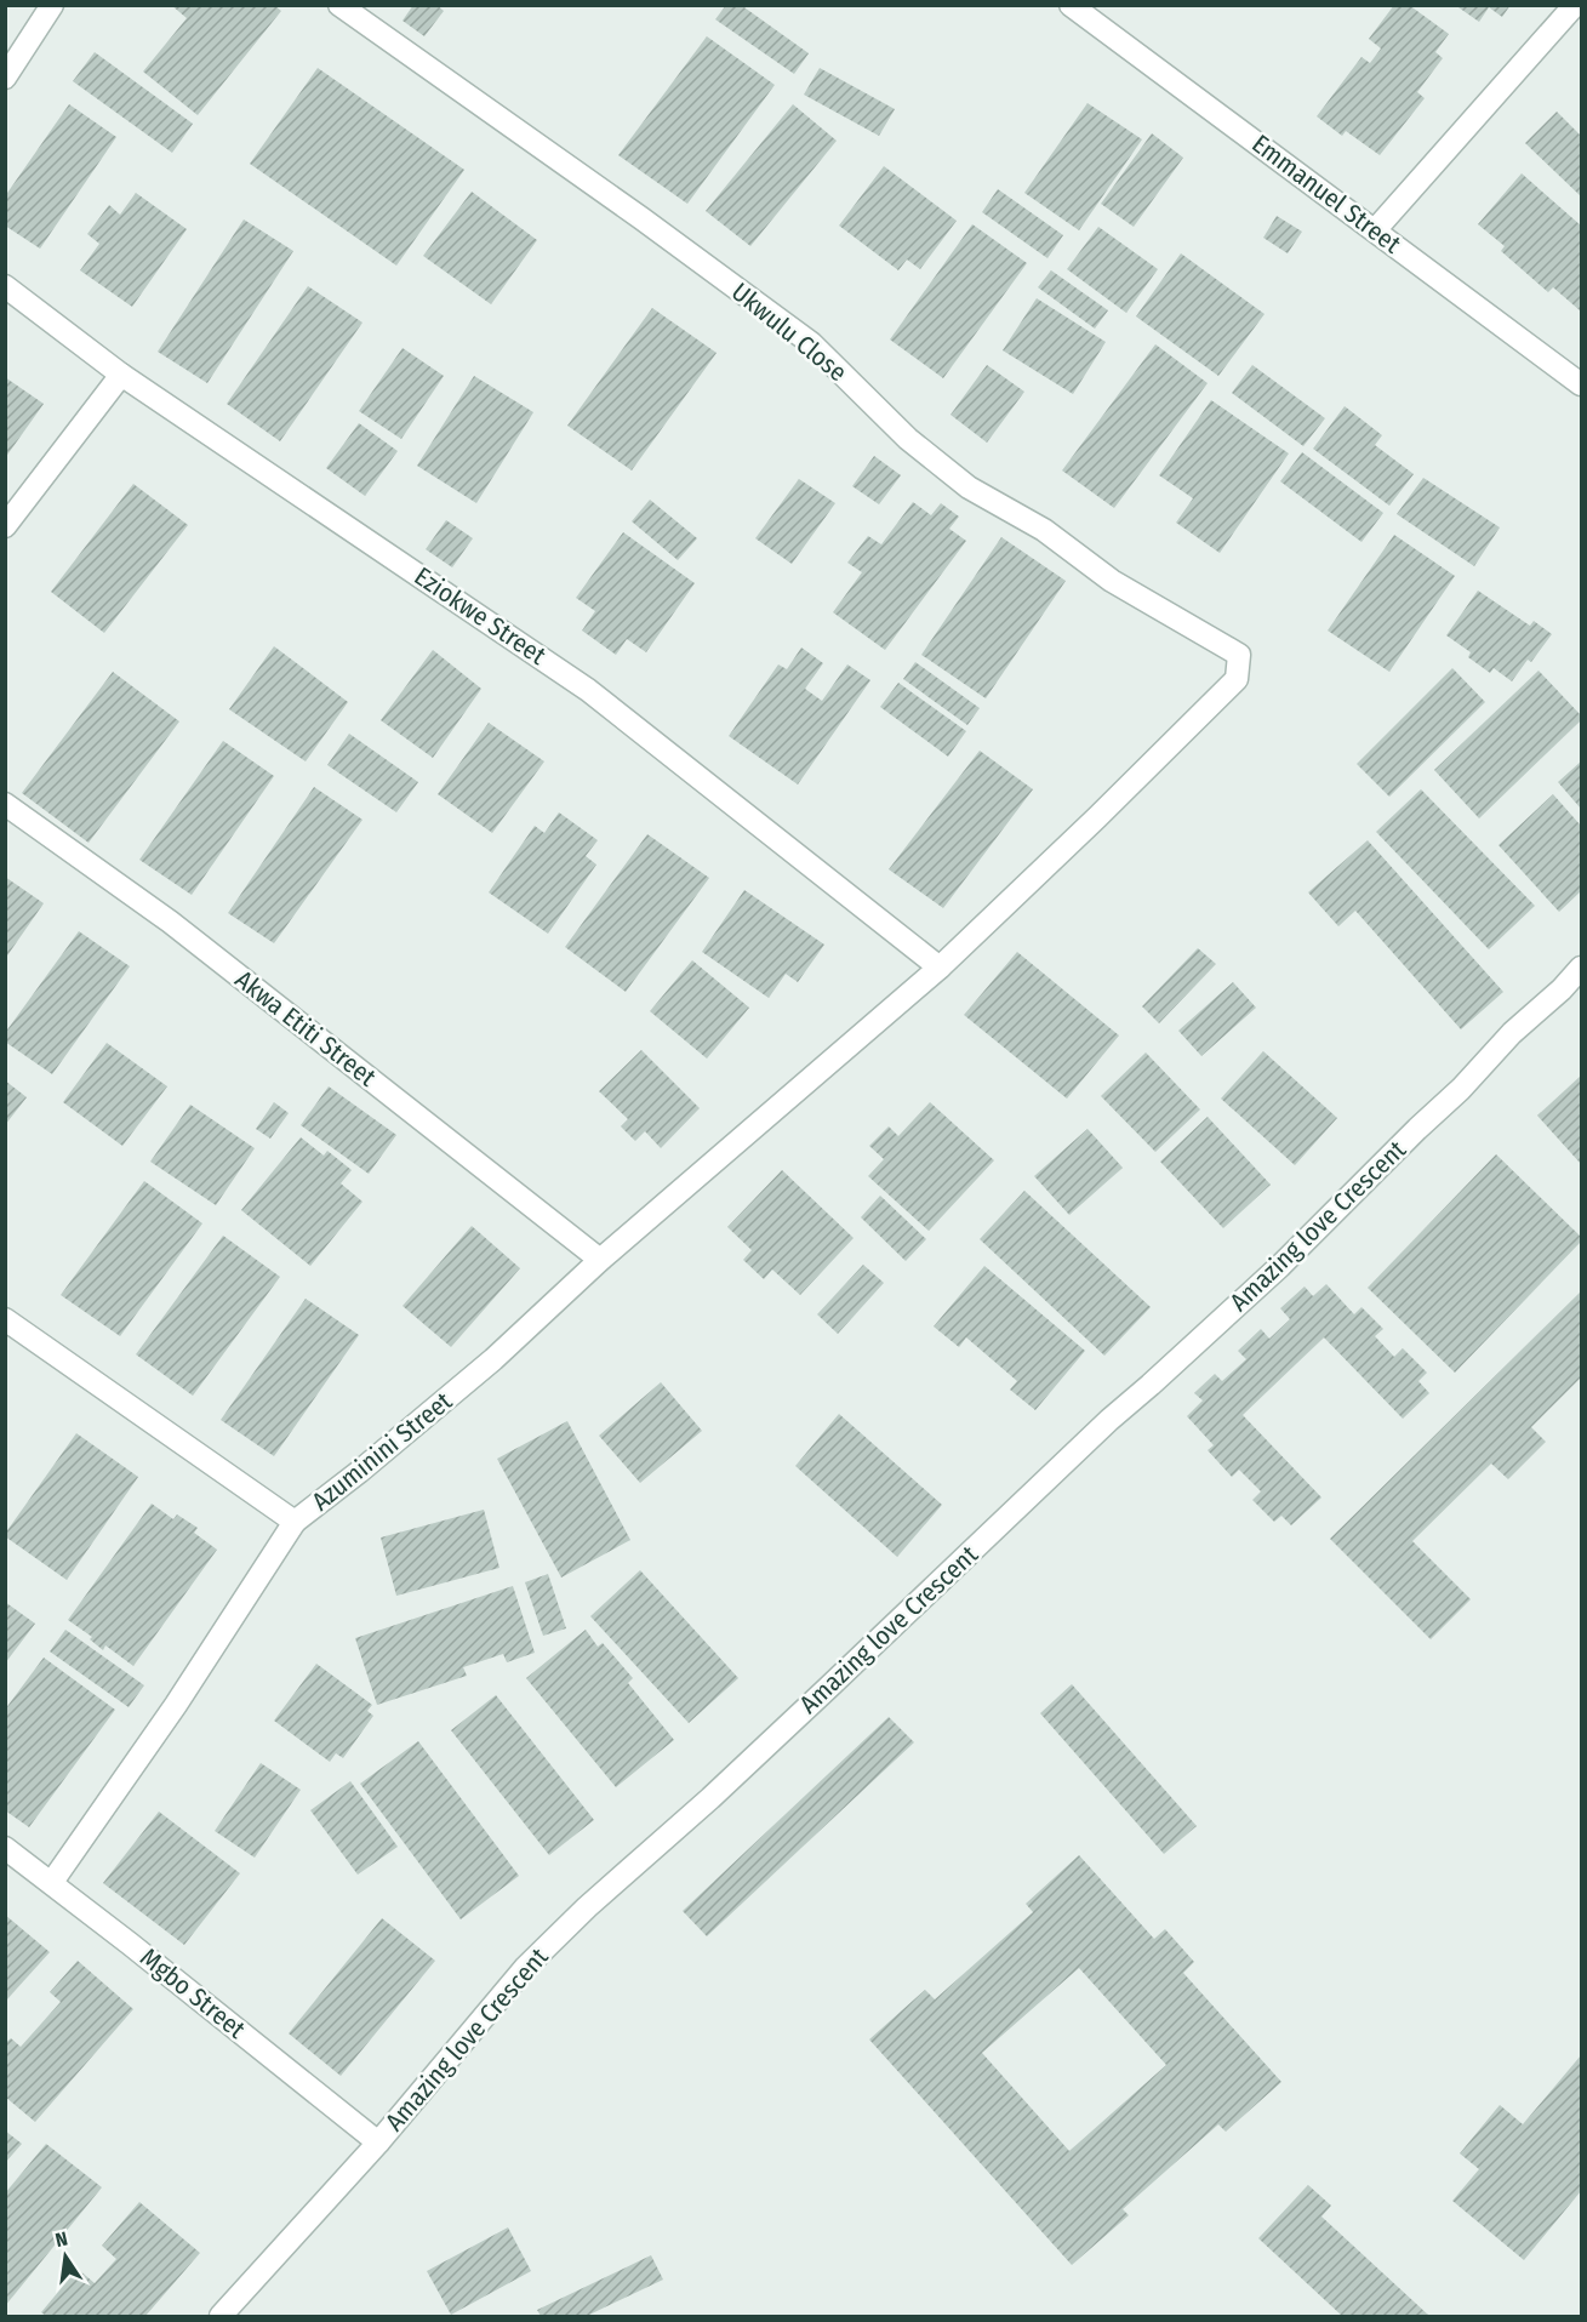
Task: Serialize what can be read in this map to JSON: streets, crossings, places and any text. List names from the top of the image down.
{
  "streets": {
    "street": [
      "Emmanuel Street",
      "Ukwulu Close",
      "Eziokwe Street",
      "Akwa Etiti Street",
      "Amazing love Crescent",
      "Azuminini Street",
      "Mgbo Street"
    ]
  },
  "crossings": [
    ["Ukwulu Close", "Azuminini Street"],
    ["Eziokwe Street", "Azuminini Street"],
    ["Akwa Etiti Street", "Azuminini Street"],
    ["Amazing love Crescent", "Mgbo Street"]
  ],
  "north": "top"
}
